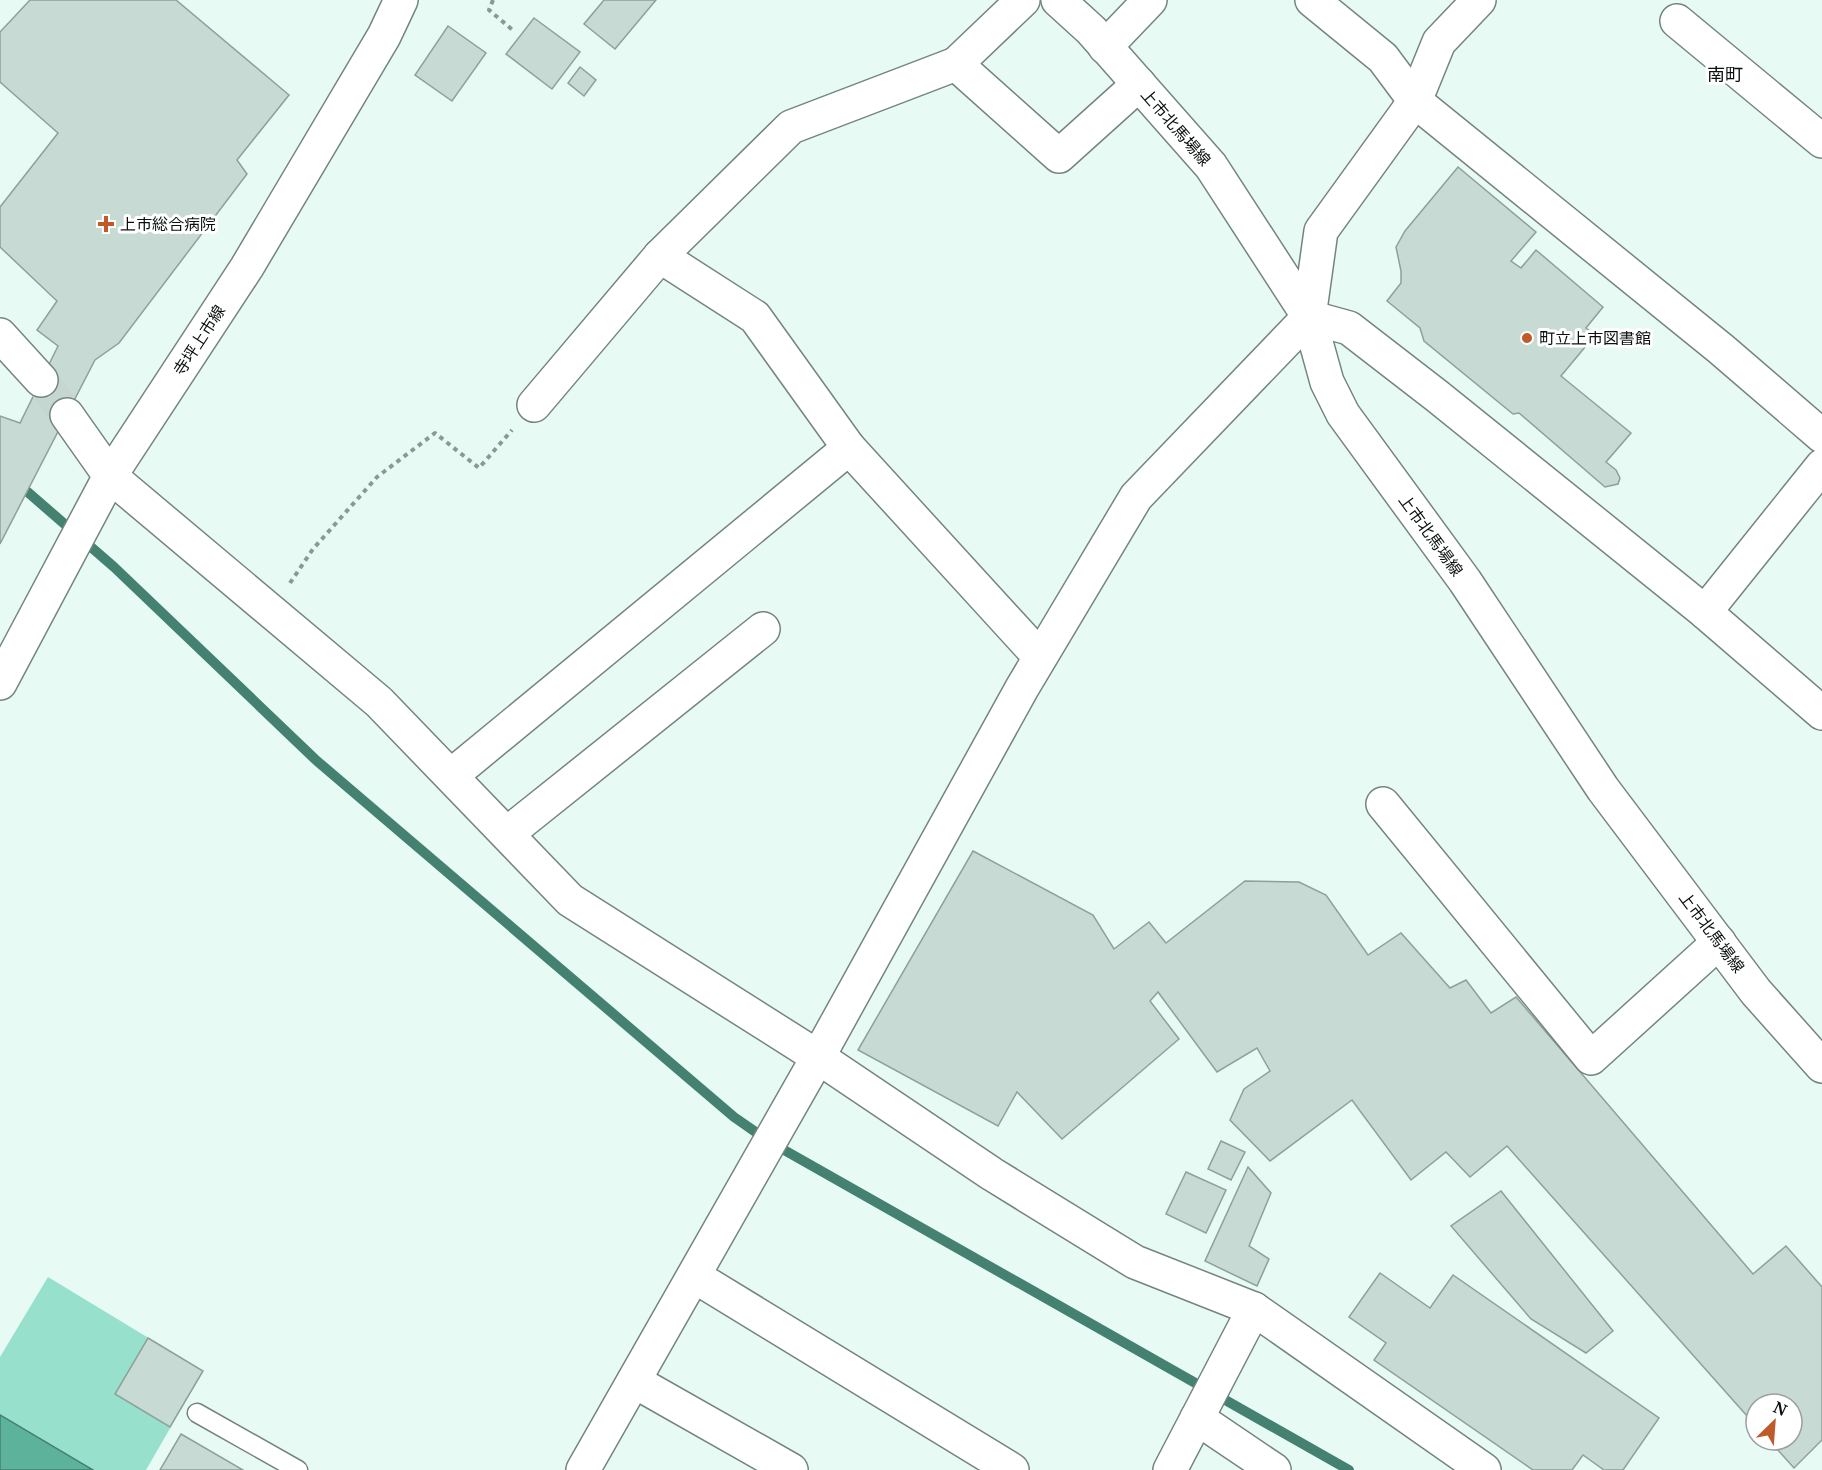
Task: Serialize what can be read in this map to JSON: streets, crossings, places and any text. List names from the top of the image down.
{
  "streets": {
    "street": ["上市北馬場線", "寺坪上市線"]
  },
  "districts": ["南町"],
  "places": {
    "health": ["上市総合病院"],
    "other": ["町立上市図書館"]
  },
  "north": "top right"
}
